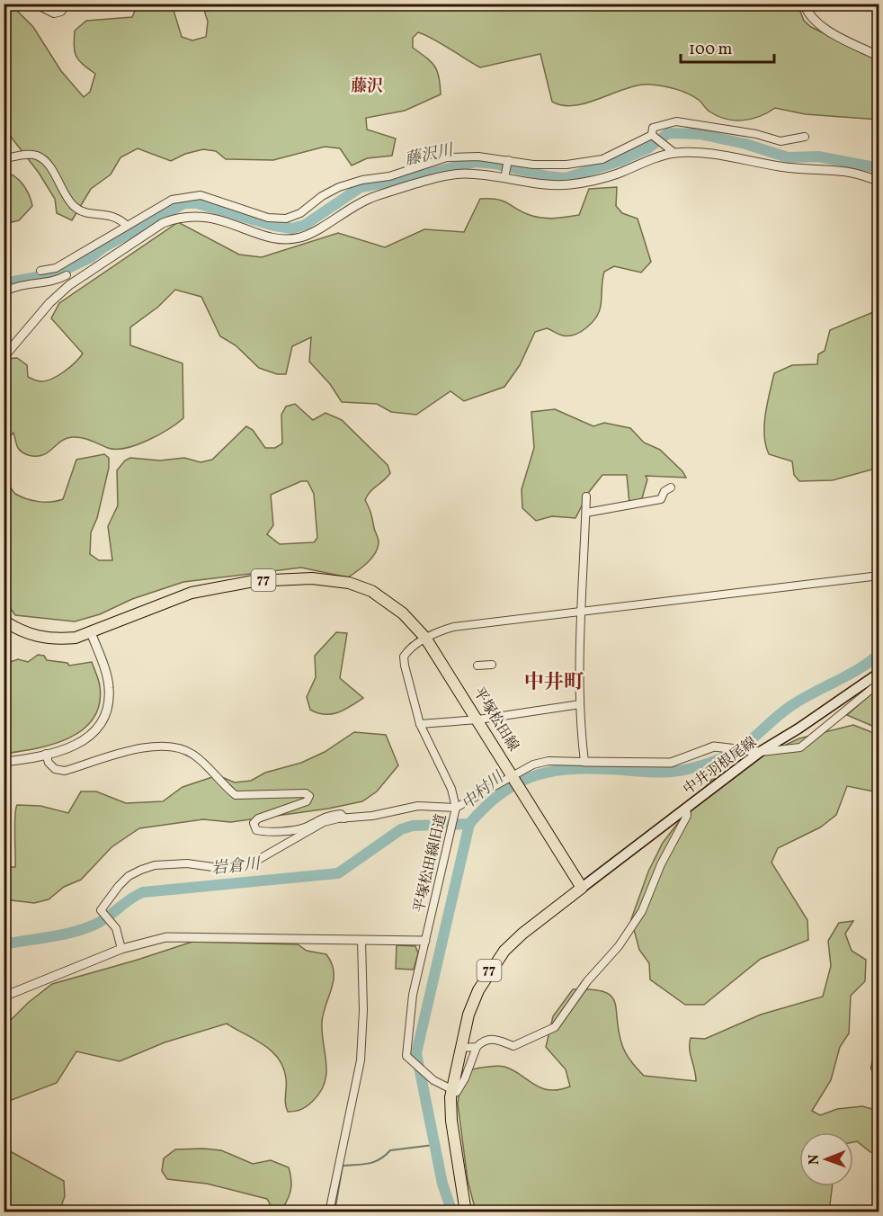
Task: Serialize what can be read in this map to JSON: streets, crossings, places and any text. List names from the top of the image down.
{
  "streets": {
    "main road": ["77", "平塚松田線", "中井羽根尾線"],
    "street": ["平塚松田線旧道"]
  },
  "crossings": [
    ["77", "平塚松田線"],
    ["77", "中井羽根尾線"],
    ["77", "平塚松田線旧道"],
    ["平塚松田線", "中井羽根尾線"],
    ["平塚松田線", "平塚松田線旧道"]
  ],
  "districts": ["藤沢", "中井町"],
  "water": ["藤沢川", "中村川", "岩倉川"],
  "scale_bar": "100 m",
  "north": "left"
}
